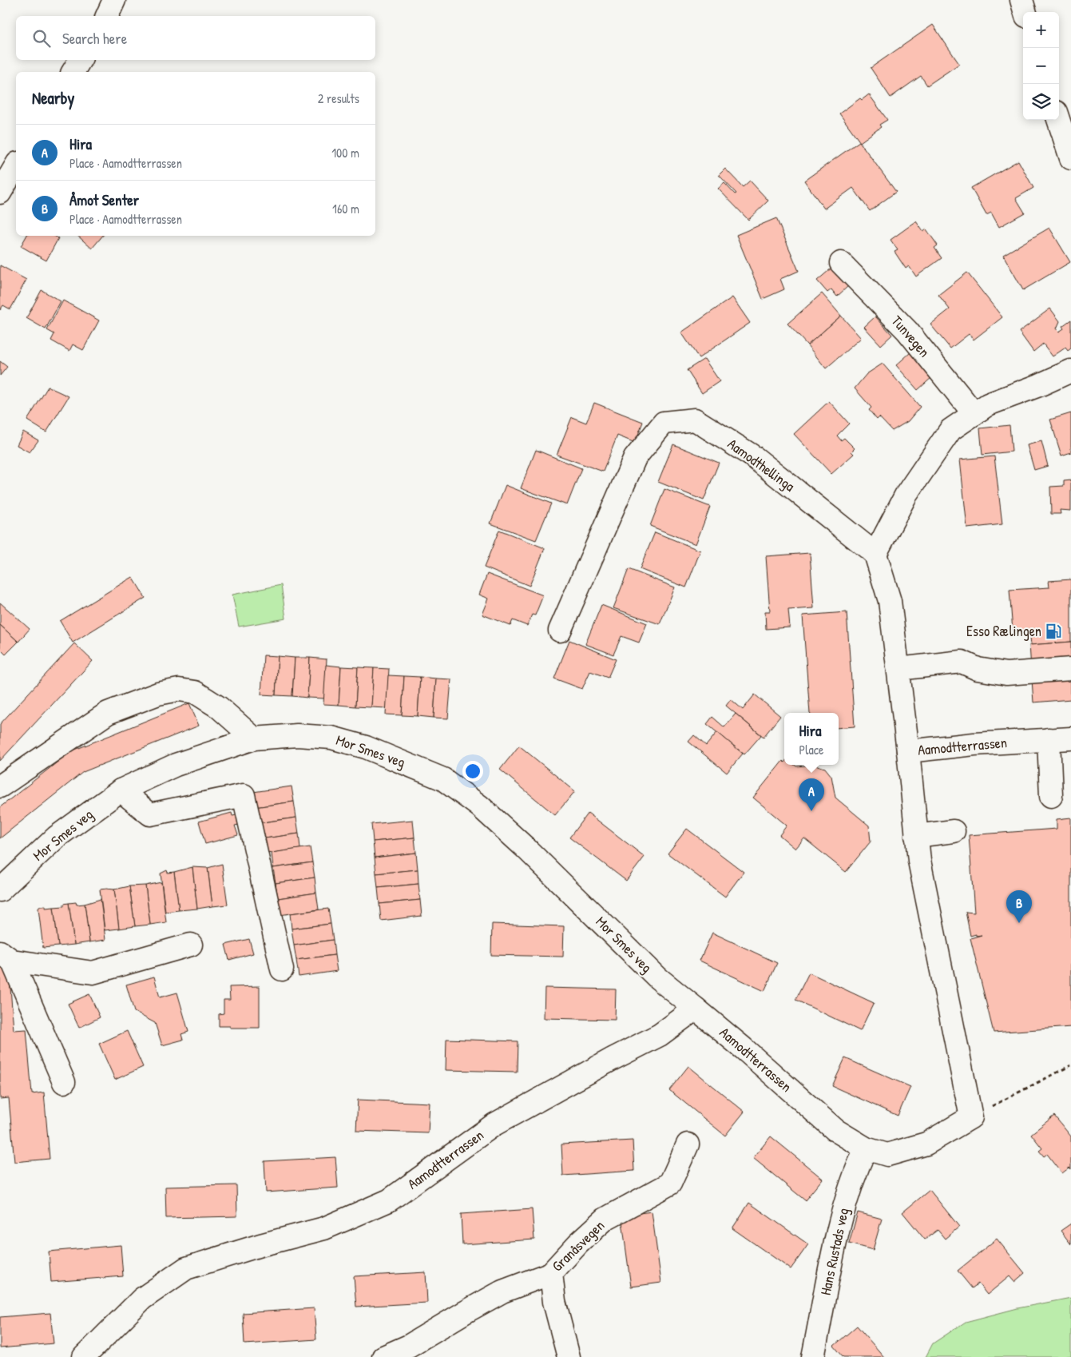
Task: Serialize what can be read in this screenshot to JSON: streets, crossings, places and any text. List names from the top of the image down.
{
  "streets": {
    "street": [
      "Tunvegen",
      "Aamodthellinga",
      "Aamodtterrassen",
      "Mor Smes veg",
      "Granåsvegen",
      "Hans Rustads veg"
    ]
  },
  "crossings": [
    ["Aamodtterrassen", "Mor Smes veg"],
    ["Aamodtterrassen", "Hans Rustads veg"]
  ],
  "places": {
    "fuel station": ["Esso Rælingen"]
  },
  "page": {
    "map_buttons": ["+", "−"],
    "search": "Search here",
    "heading": ["Nearby", "2 results"],
    "list": [
      {
        "mark": "A",
        "name": "Hira",
        "note": "Place · Aamodtterrassen",
        "value": "100 m"
      },
      {
        "mark": "B",
        "name": "Åmot Senter",
        "note": "Place · Aamodtterrassen",
        "value": "160 m"
      }
    ],
    "popup": ["Hira", "Place"],
    "pins": ["A", "B"]
  }
}
